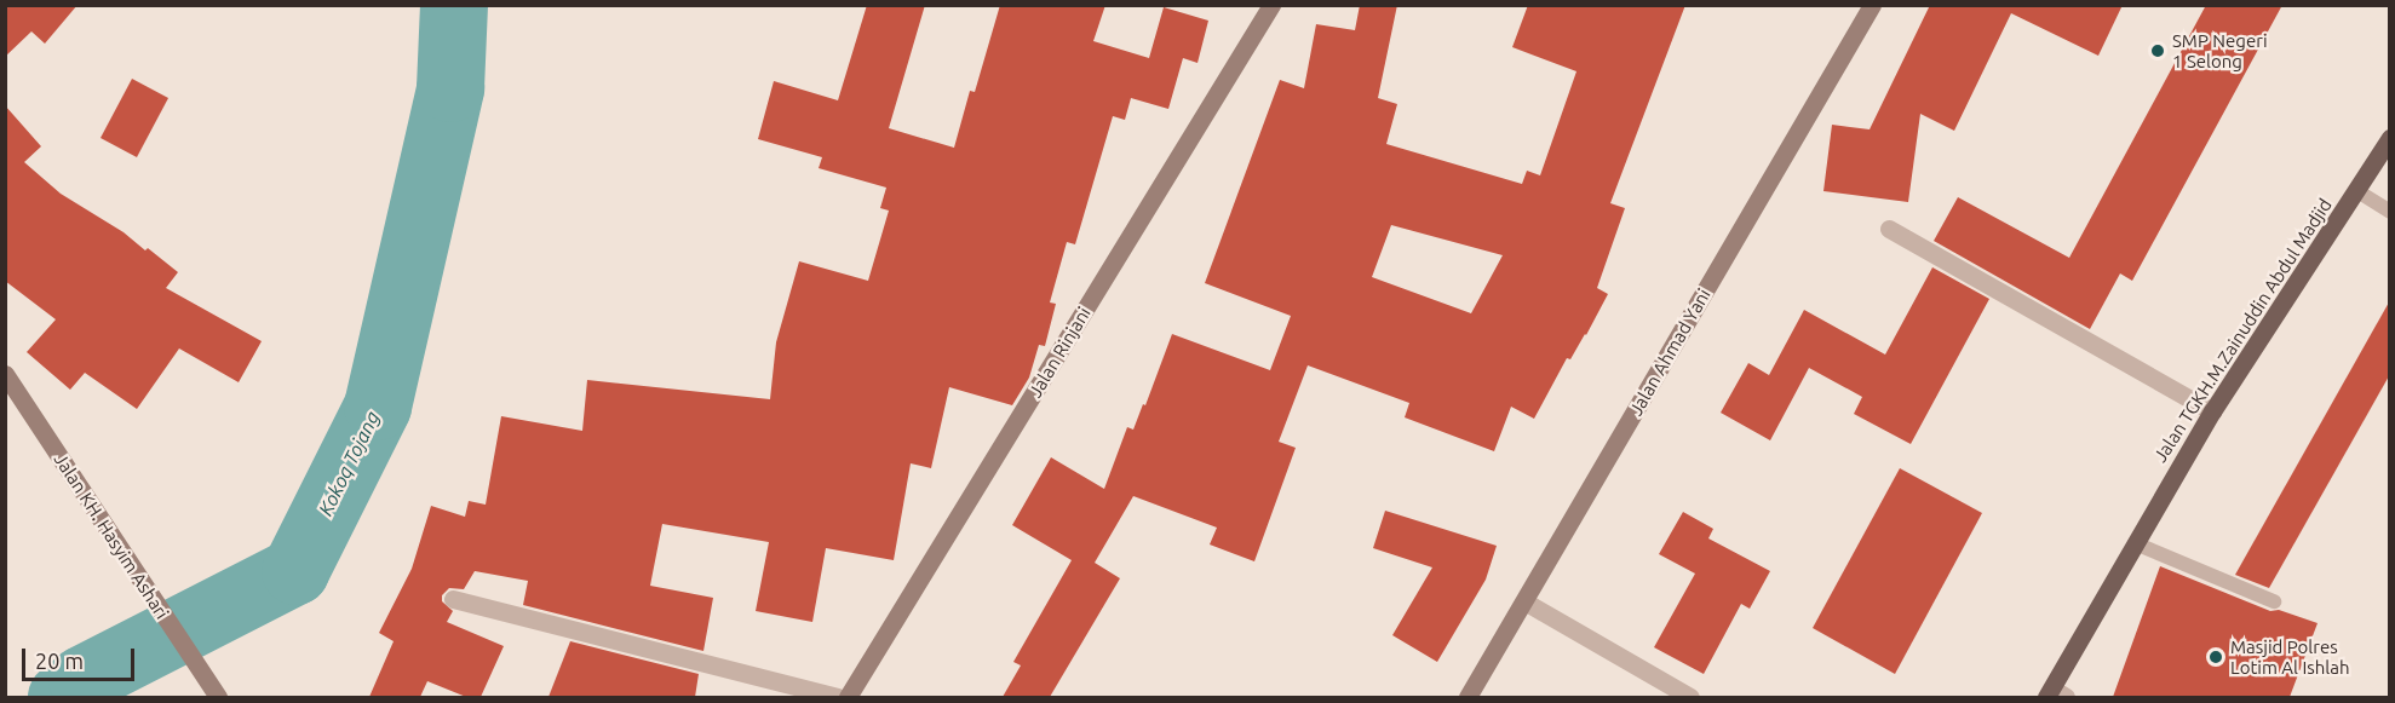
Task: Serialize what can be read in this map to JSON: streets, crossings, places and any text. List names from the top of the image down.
{
  "streets": {
    "main road": ["Jalan TGKH.M.Zainuddin Abdul Madjid"],
    "street": ["Jalan Rinjani", "Jalan Ahmad Yani", "Jalan KH. Hasyim Ashari"]
  },
  "water": ["Kokoq Tojang"],
  "places": ["SMP Negeri 1 Selong", "Masjid Polres Lotim Al Ishlah"],
  "scale_bar": "20 m"
}
